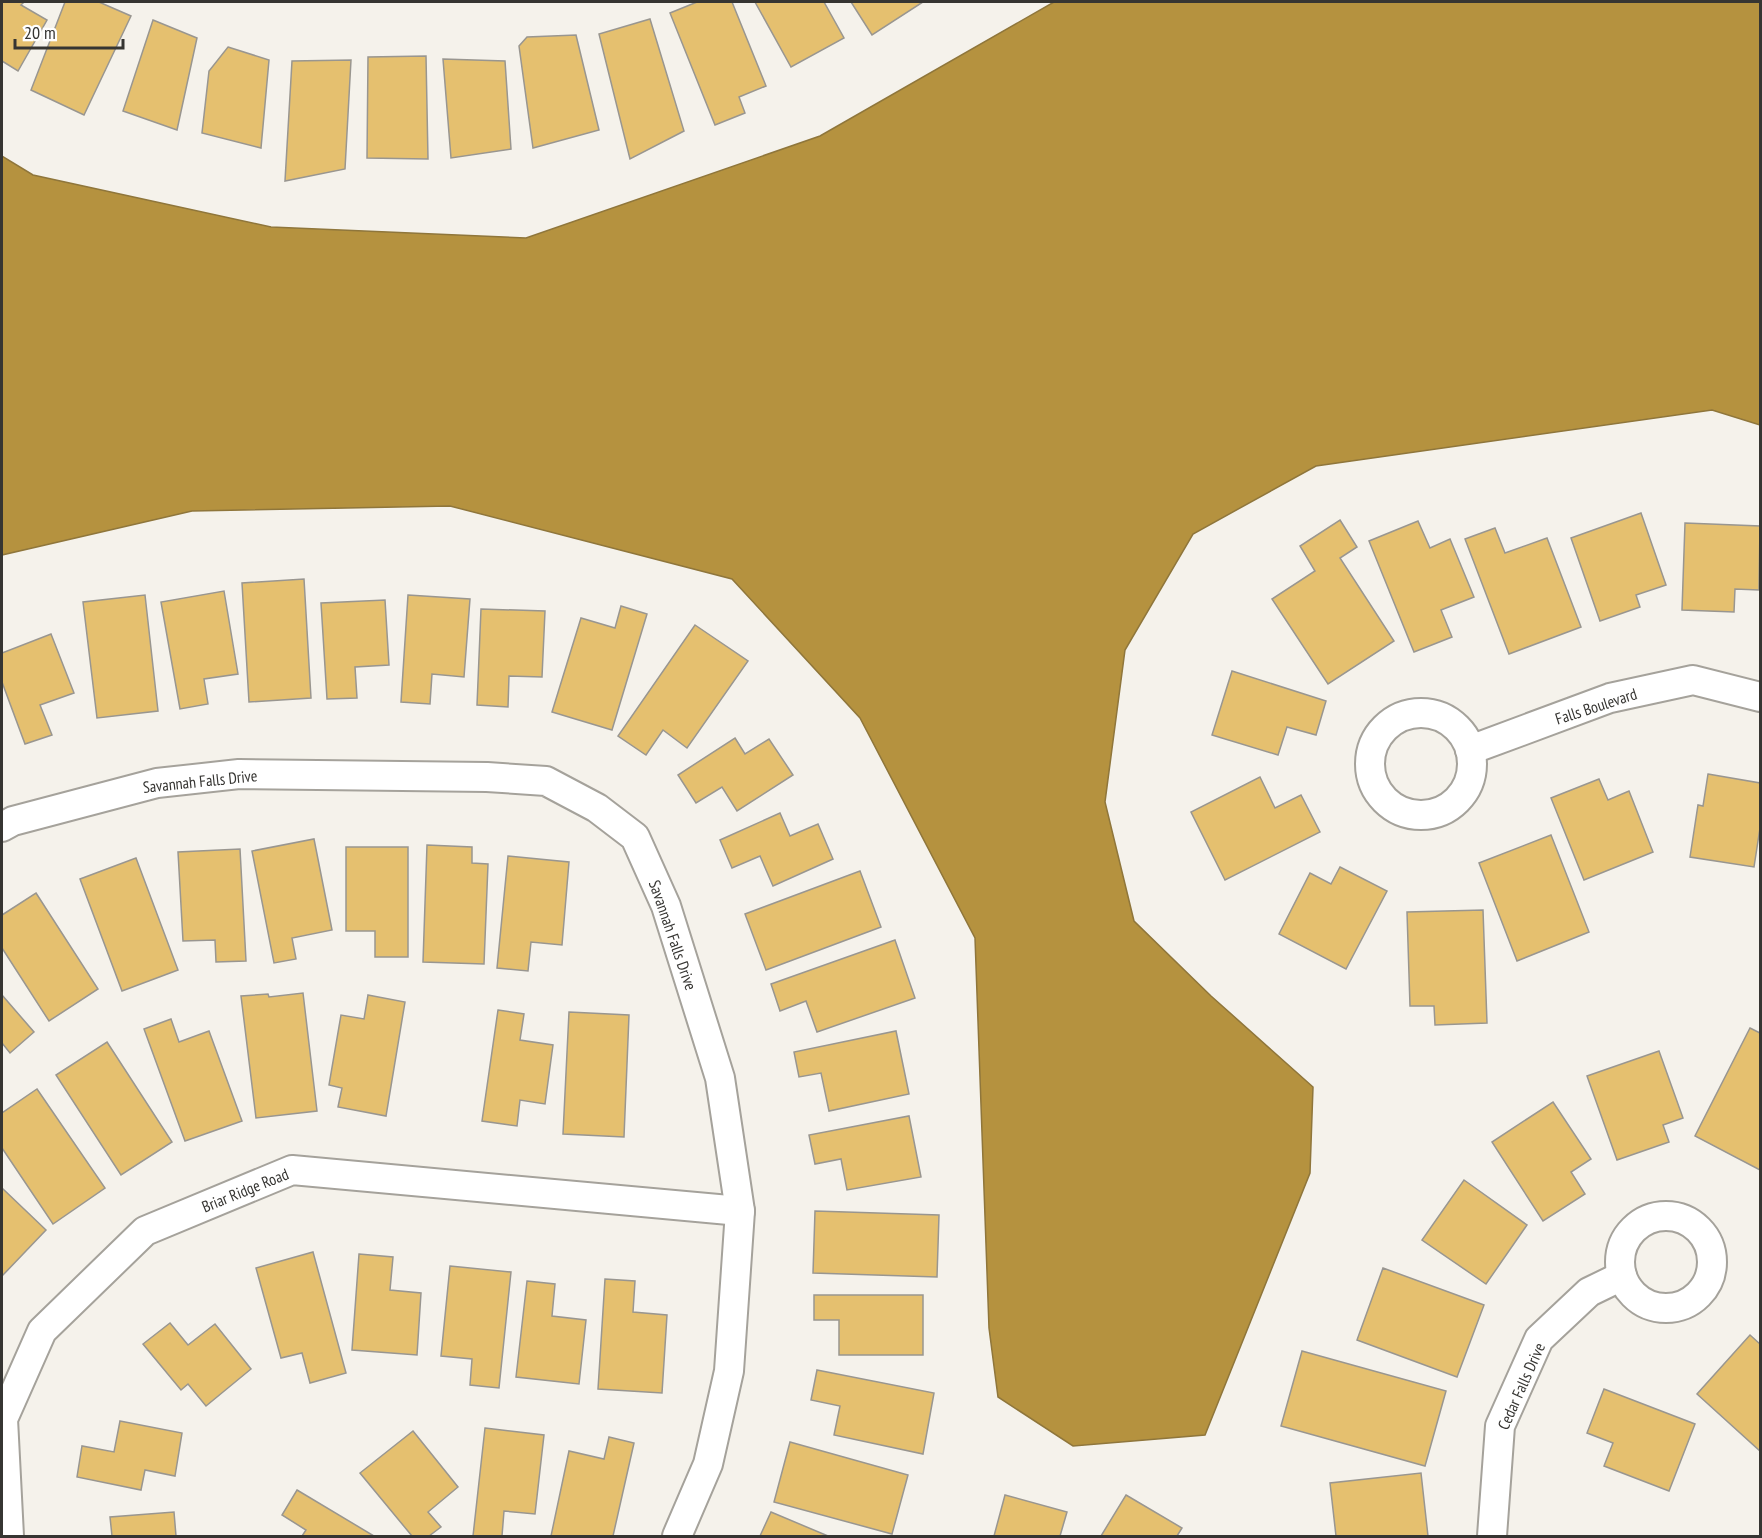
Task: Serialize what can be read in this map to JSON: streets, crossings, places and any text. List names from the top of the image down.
{
  "streets": {
    "street": [
      "Falls Boulevard",
      "Savannah Falls Drive",
      "Briar Ridge Road",
      "Cedar Falls Drive"
    ]
  },
  "crossings": [
    ["Savannah Falls Drive", "Briar Ridge Road"]
  ],
  "scale_bar": "20 m"
}
